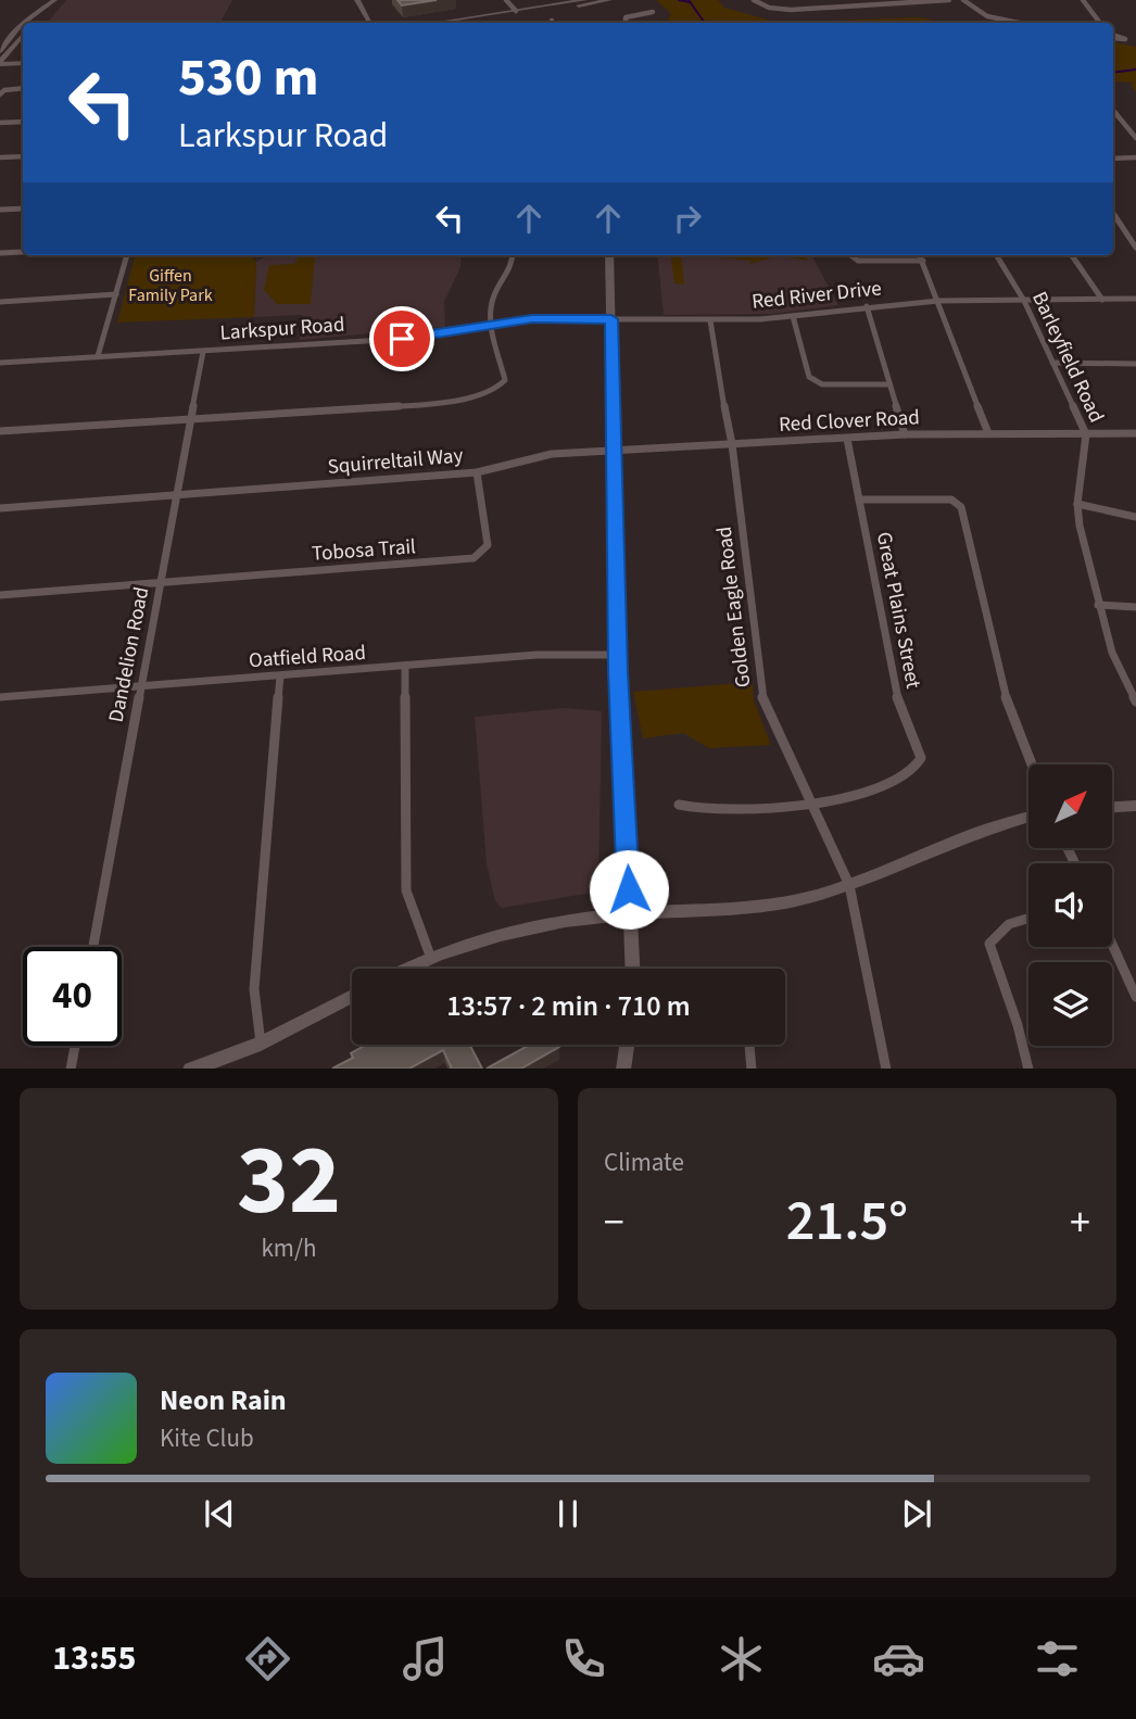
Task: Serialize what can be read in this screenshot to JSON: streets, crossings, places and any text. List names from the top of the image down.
{
  "streets": {
    "street": [
      "Red River Drive",
      "Larkspur Road",
      "Barleyfield Road",
      "Red Clover Road",
      "Squirreltail Way",
      "Tobosa Trail",
      "Golden Eagle Road",
      "Great Plains Street",
      "Dandelion Road",
      "Oatfield Road"
    ]
  },
  "crossings": [
    ["Red River Drive", "Larkspur Road"],
    ["Red River Drive", "Barleyfield Road"],
    ["Red River Drive", "Golden Eagle Road"],
    ["Larkspur Road", "Dandelion Road"],
    ["Barleyfield Road", "Red Clover Road"],
    ["Red Clover Road", "Squirreltail Way"],
    ["Red Clover Road", "Golden Eagle Road"],
    ["Red Clover Road", "Great Plains Street"],
    ["Squirreltail Way", "Tobosa Trail"],
    ["Squirreltail Way", "Dandelion Road"],
    ["Tobosa Trail", "Dandelion Road"],
    ["Golden Eagle Road", "Great Plains Street"],
    ["Dandelion Road", "Oatfield Road"]
  ],
  "parks": ["Giffen Family Park"],
  "north": "top right",
  "page": {
    "turn": ["530 m", "Larkspur Road"],
    "limit": "40",
    "trip": "13:57 · 2 min · 710 m",
    "tile": [
      ["32", "km/h"],
      "Climate"
    ],
    "heat": ["−", "21.5°", "+"],
    "song": ["Neon Rain", "Kite Club"],
    "tabs": "13:55"
  }
}
